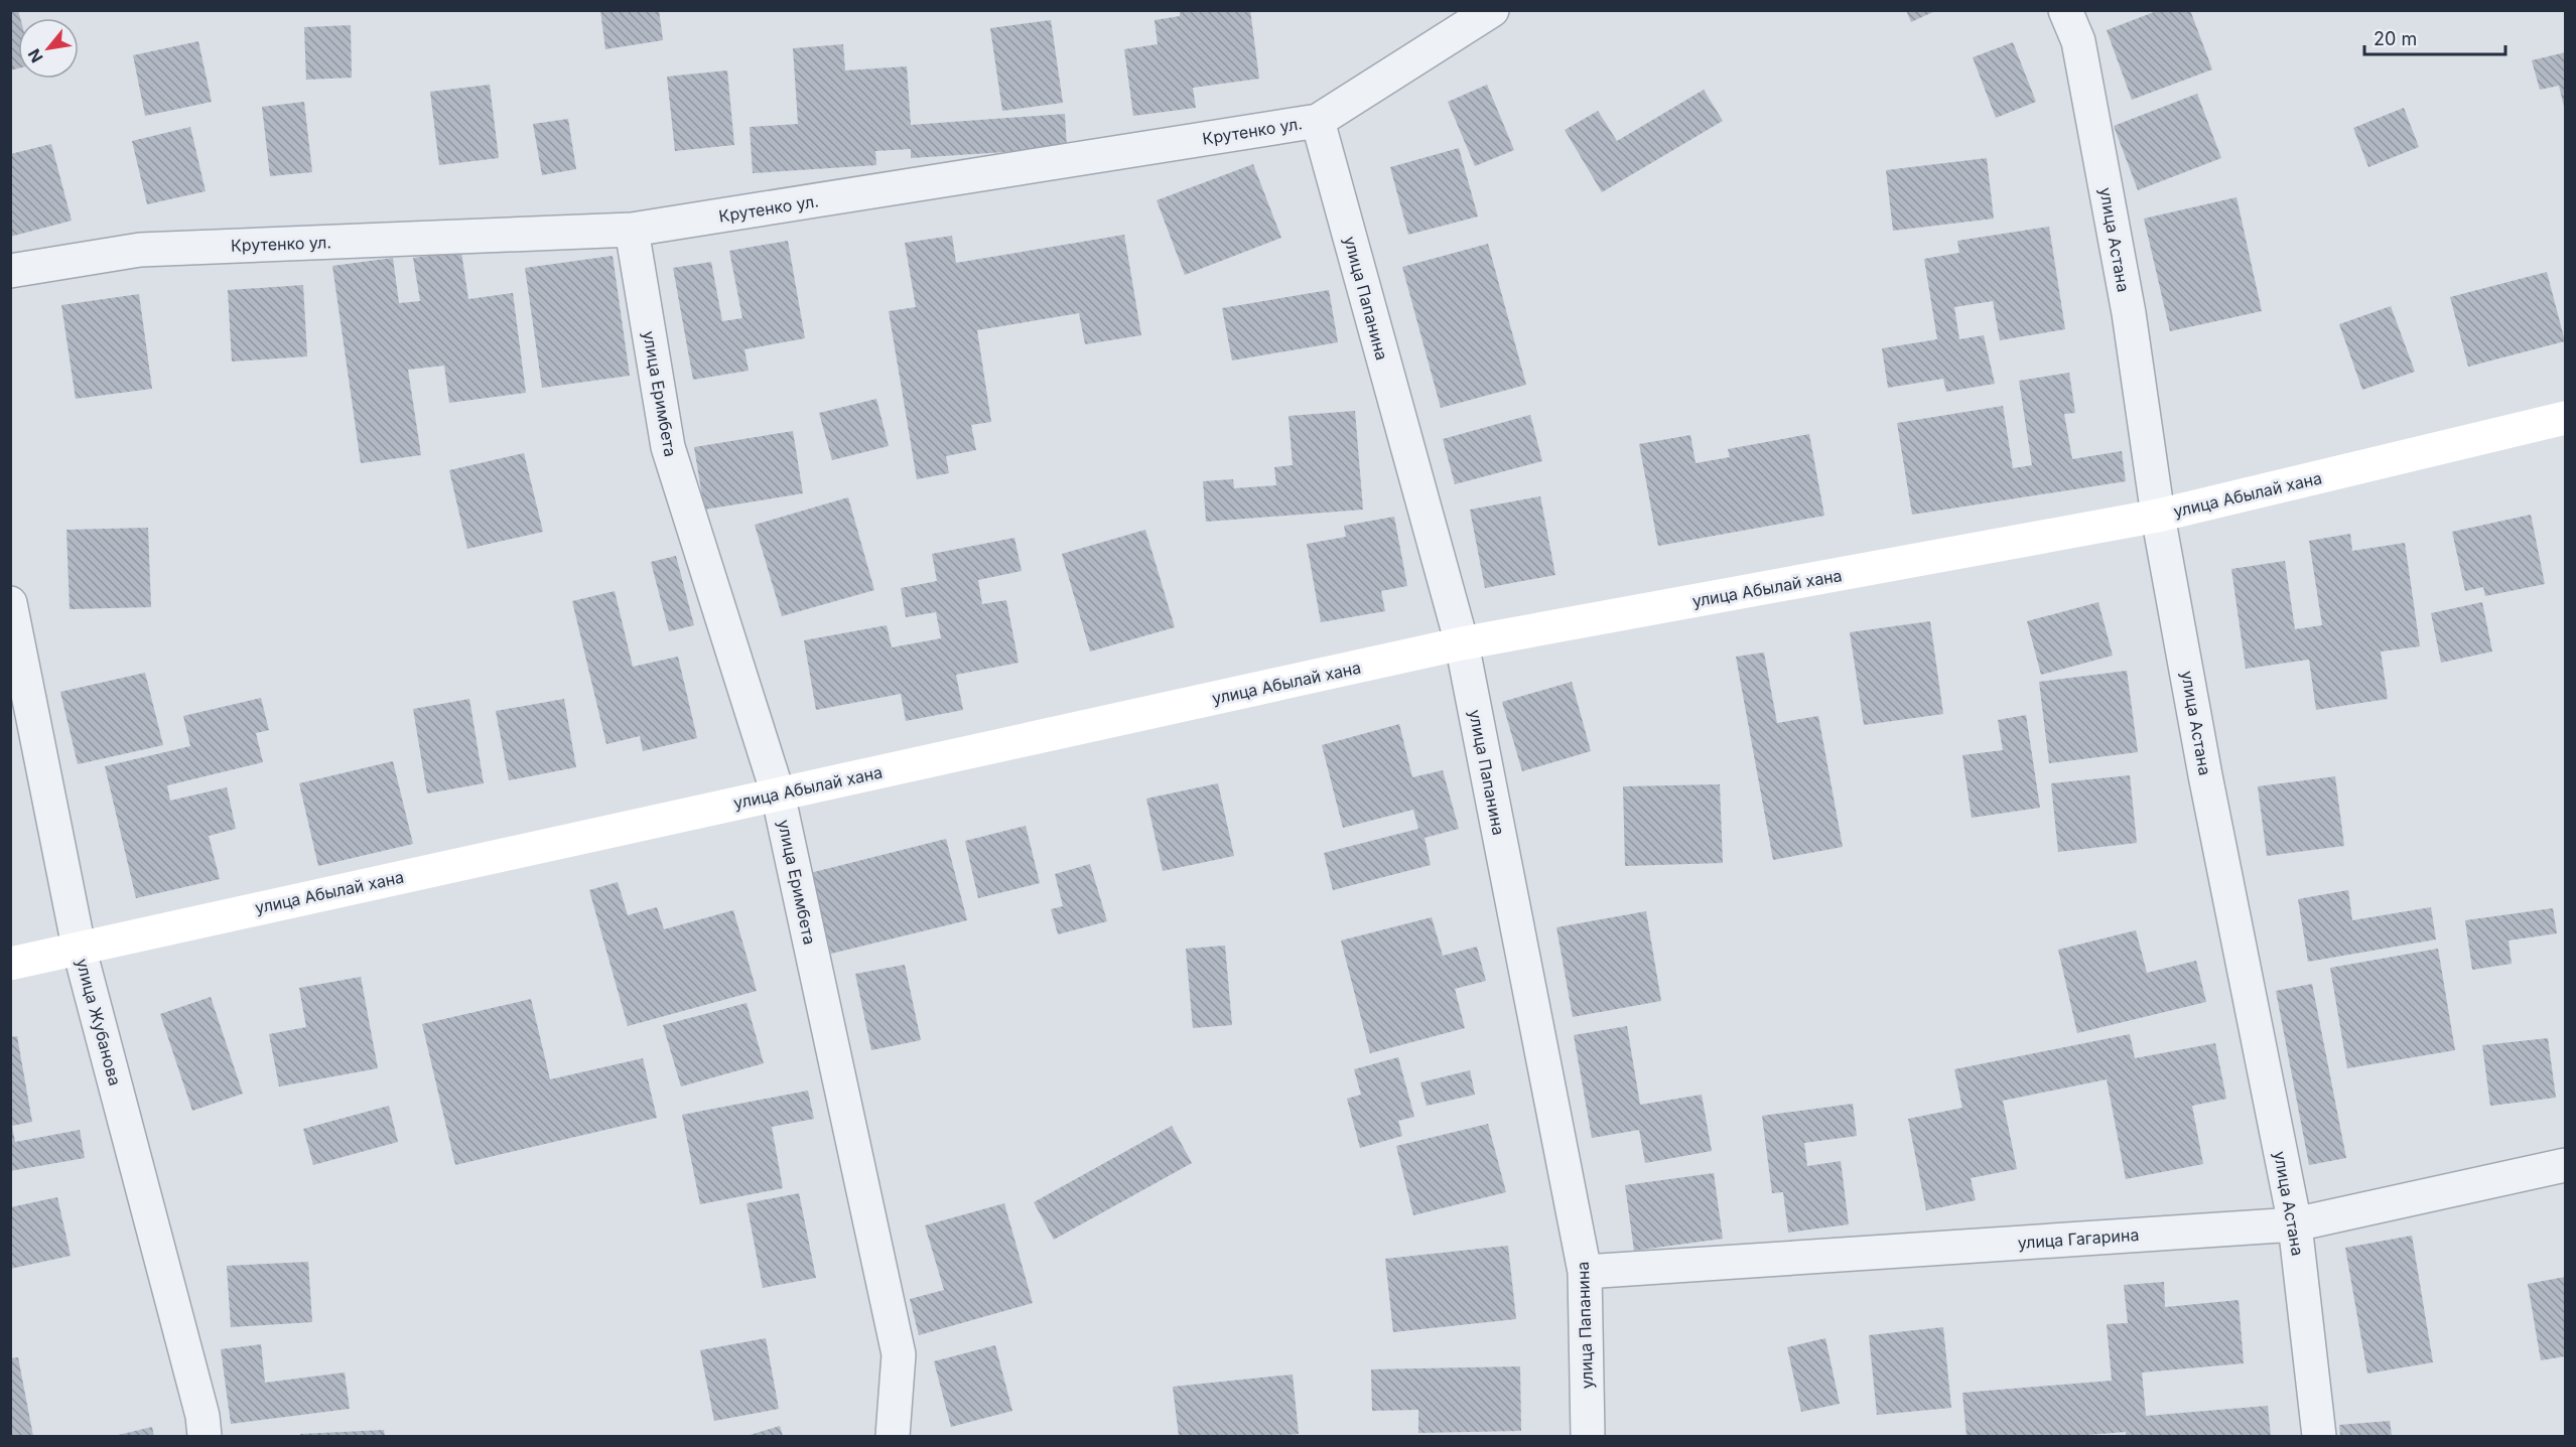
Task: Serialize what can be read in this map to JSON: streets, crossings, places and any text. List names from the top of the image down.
{
  "streets": {
    "street": [
      "Крутенко ул.",
      "улица Астана",
      "улица Папанина",
      "улица Еримбета",
      "улица Абылай хана",
      "улица Жубанова",
      "улица Гагарина"
    ]
  },
  "crossings": [
    ["Крутенко ул.", "улица Папанина"],
    ["Крутенко ул.", "улица Еримбета"],
    ["улица Астана", "улица Абылай хана"],
    ["улица Астана", "улица Гагарина"],
    ["улица Папанина", "улица Абылай хана"],
    ["улица Папанина", "улица Гагарина"],
    ["улица Еримбета", "улица Абылай хана"],
    ["улица Абылай хана", "улица Жубанова"]
  ],
  "scale_bar": "20 m",
  "north": "bottom left"
}
